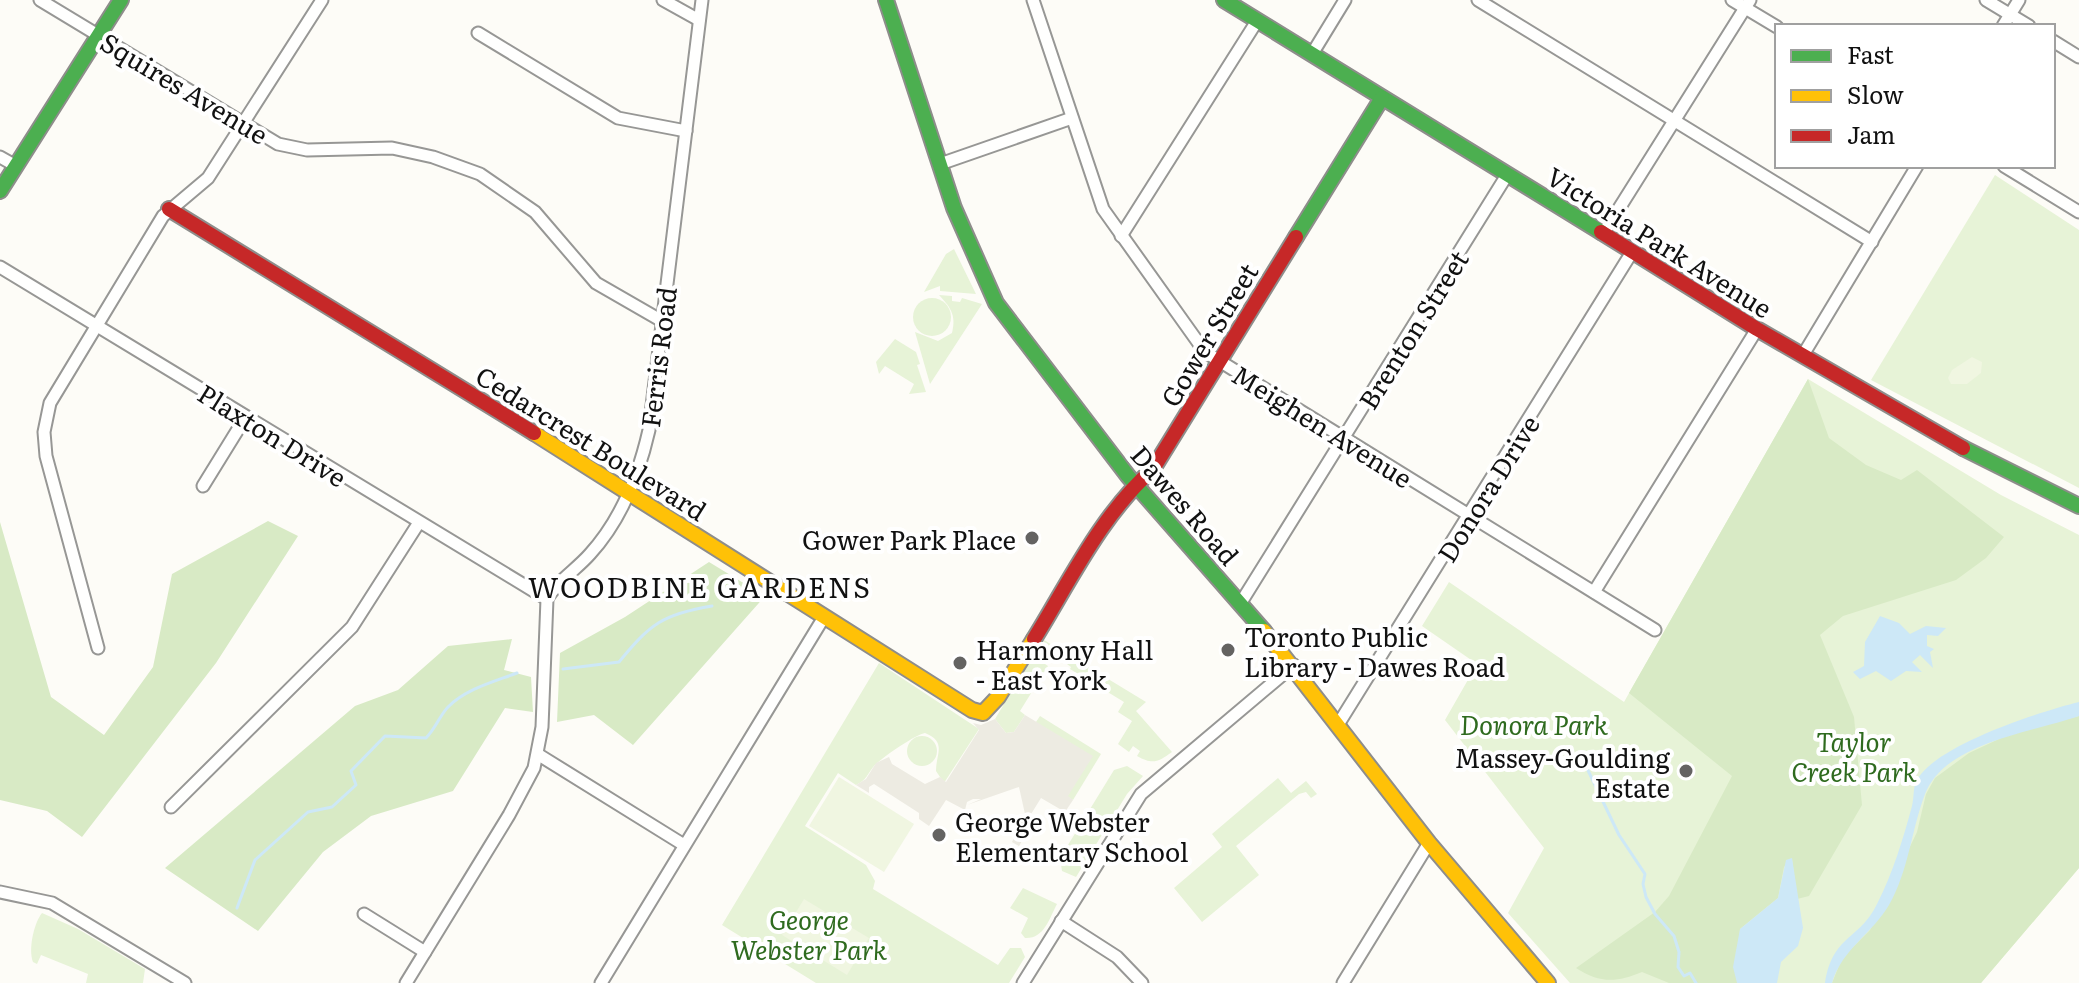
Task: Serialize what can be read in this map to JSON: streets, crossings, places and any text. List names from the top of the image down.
{
  "streets": {
    "street": [
      "Squires Avenue",
      "Victoria Park Avenue",
      "Brenton Street",
      "Gower Street",
      "Ferris Road",
      "Meighen Avenue",
      "Plaxton Drive",
      "Cedarcrest Boulevard",
      "Donora Drive",
      "Dawes Road"
    ]
  },
  "crossings": [
    ["Squires Avenue", "Ferris Road"],
    ["Victoria Park Avenue", "Brenton Street"],
    ["Victoria Park Avenue", "Gower Street"],
    ["Victoria Park Avenue", "Donora Drive"],
    ["Brenton Street", "Meighen Avenue"],
    ["Brenton Street", "Dawes Road"],
    ["Gower Street", "Meighen Avenue"],
    ["Gower Street", "Cedarcrest Boulevard"],
    ["Gower Street", "Dawes Road"],
    ["Ferris Road", "Plaxton Drive"],
    ["Ferris Road", "Cedarcrest Boulevard"],
    ["Meighen Avenue", "Donora Drive"],
    ["Donora Drive", "Dawes Road"]
  ],
  "districts": ["WOODBINE GARDENS"],
  "parks": ["Donora Park", "Taylor Creek Park", "George Webster Park"],
  "places": [
    "Gower Park Place",
    "Toronto Public Library - Dawes Road",
    "Harmony Hall - East York",
    "Massey-Goulding Estate",
    "George Webster Elementary School"
  ],
  "legend": ["Fast", "Slow", "Jam"]
}
